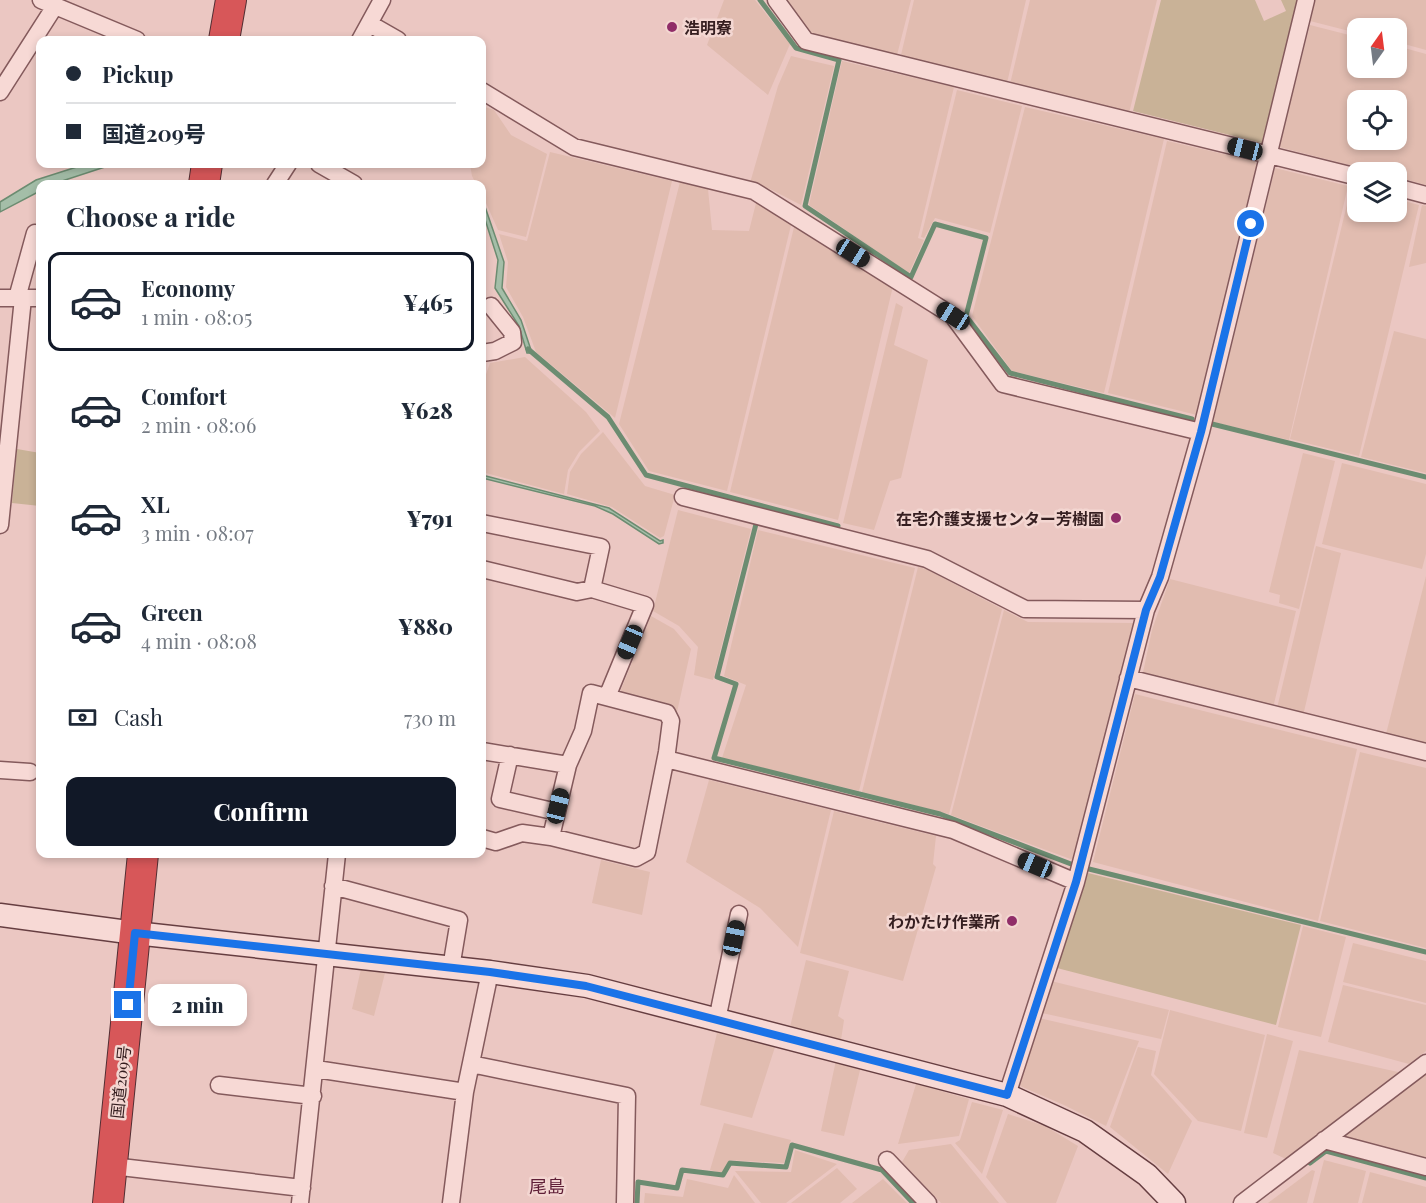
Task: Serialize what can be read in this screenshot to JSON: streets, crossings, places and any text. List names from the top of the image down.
{
  "streets": {
    "highway": ["国道209号"]
  },
  "districts": ["尾島"],
  "places": ["浩明寮", "在宅介護支援センター芳樹園", "わかたけ作業所"],
  "north": "top",
  "page": {
    "banner": ["Pickup", "国道209号"],
    "heading": "Choose a ride",
    "list": [
      {
        "name": "Economy",
        "note": "1 min · 08:05",
        "value": "¥465"
      },
      {
        "name": "Comfort",
        "note": "2 min · 08:06",
        "value": "¥628"
      },
      {
        "name": "XL",
        "note": "3 min · 08:07",
        "value": "¥791"
      },
      {
        "name": "Green",
        "note": "4 min · 08:08",
        "value": "¥880"
      }
    ],
    "pay": ["Cash", "730 m"],
    "buttons": "Confirm",
    "bubble": "2 min"
  }
}
